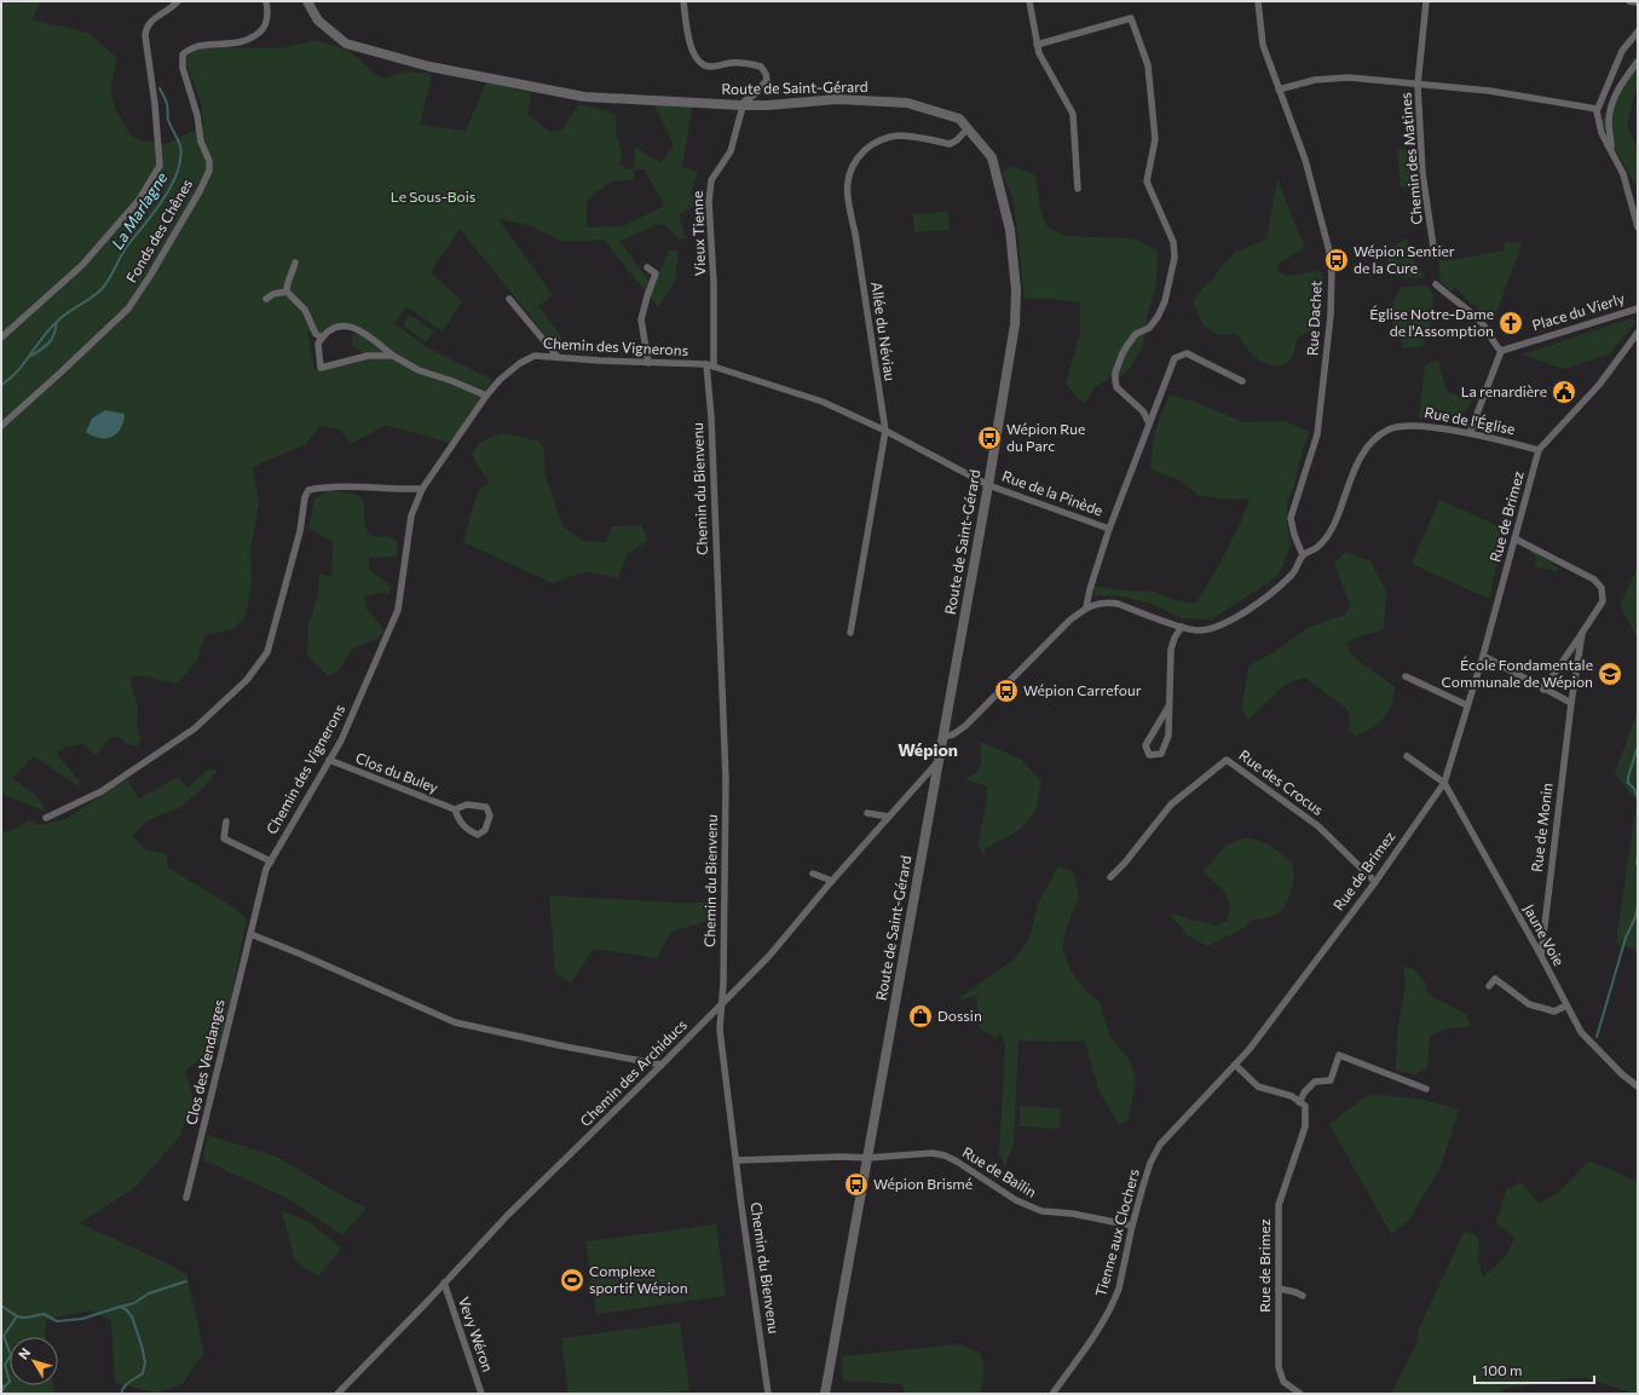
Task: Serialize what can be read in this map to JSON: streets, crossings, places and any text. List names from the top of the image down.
{
  "streets": {
    "main road": ["Route de Saint-Gérard"],
    "street": [
      "Chemin des Matines",
      "Fonds des Chênes",
      "Vieux Tienne",
      "Place du Vierly",
      "Rue Dachet",
      "Allée du Néviau",
      "Chemin des Vignerons",
      "Rue de l'Église",
      "Chemin du Bienvenu",
      "Rue de la Pinède",
      "Rue de Brimez",
      "Clos du Buley",
      "Rue des Crocus",
      "Rue de Monin",
      "Jaune Voie",
      "Clos des Vendanges",
      "Chemin des Archiducs",
      "Rue de Bailin",
      "Tienne aux Clochers",
      "Vevy Wéron"
    ]
  },
  "crossings": [
    ["Route de Saint-Gérard", "Vieux Tienne"],
    ["Route de Saint-Gérard", "Allée du Néviau"],
    ["Route de Saint-Gérard", "Rue de l'Église"],
    ["Route de Saint-Gérard", "Rue de la Pinède"],
    ["Route de Saint-Gérard", "Chemin des Archiducs"],
    ["Route de Saint-Gérard", "Rue de Bailin"],
    ["Vieux Tienne", "Chemin des Vignerons"],
    ["Vieux Tienne", "Chemin du Bienvenu"],
    ["Rue Dachet", "Rue de l'Église"],
    ["Allée du Néviau", "Chemin des Vignerons"],
    ["Allée du Néviau", "Rue de la Pinède"],
    ["Chemin des Vignerons", "Chemin du Bienvenu"],
    ["Chemin des Vignerons", "Rue de la Pinède"],
    ["Chemin des Vignerons", "Clos du Buley"],
    ["Chemin des Vignerons", "Clos des Vendanges"],
    ["Rue de l'Église", "Rue de Brimez"],
    ["Chemin du Bienvenu", "Chemin des Archiducs"],
    ["Chemin du Bienvenu", "Rue de Bailin"],
    ["Rue de Brimez", "Rue des Crocus"],
    ["Rue de Brimez", "Jaune Voie"],
    ["Rue de Brimez", "Tienne aux Clochers"],
    ["Rue de Monin", "Jaune Voie"],
    ["Chemin des Archiducs", "Vevy Wéron"],
    ["Rue de Bailin", "Tienne aux Clochers"]
  ],
  "districts": ["Wépion"],
  "water": ["La Marlagne"],
  "parks": ["Le Sous-Bois"],
  "places": {
    "bus stop": [
      "Wépion Sentier de la Cure",
      "Wépion Rue du Parc",
      "Wépion Carrefour",
      "Wépion Brismé"
    ],
    "church": ["Église Notre-Dame de l'Assomption"],
    "public building": ["La renardière"],
    "school or university": ["École Fondamentale Communale de Wépion"],
    "shop": ["Dossin"],
    "sports": ["Complexe sportif Wépion"]
  },
  "scale_bar": "100 m",
  "north": "top left"
}
